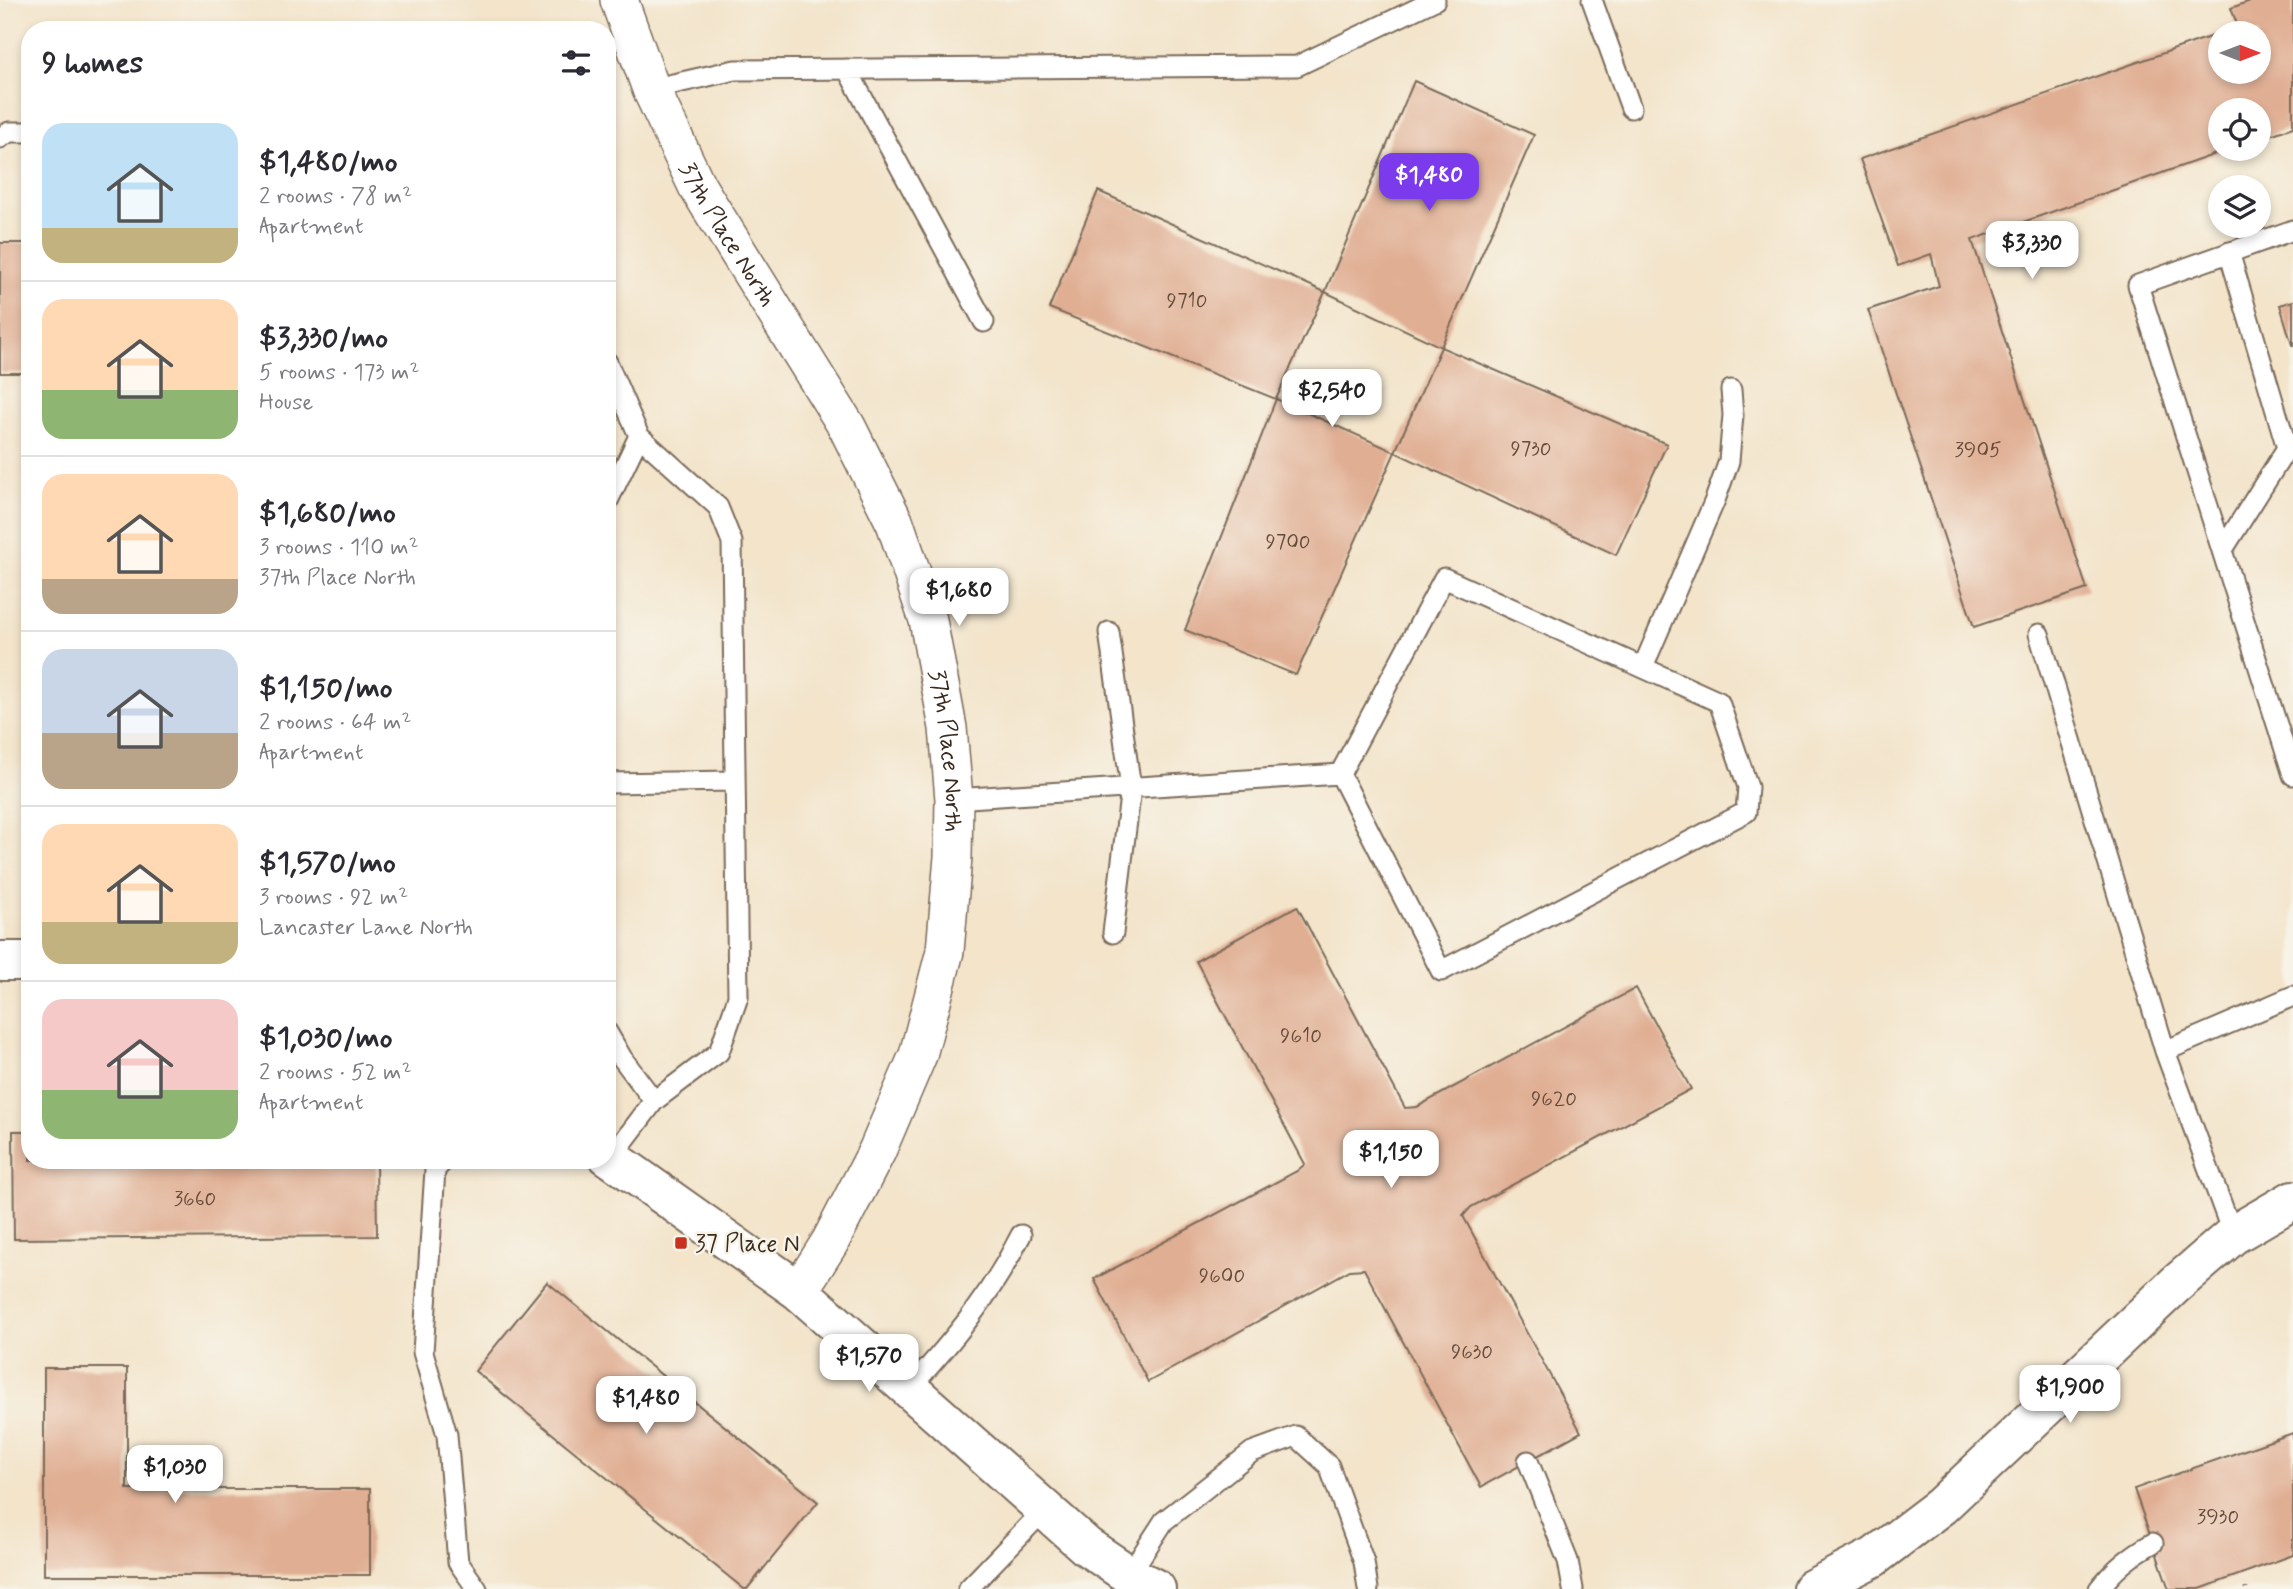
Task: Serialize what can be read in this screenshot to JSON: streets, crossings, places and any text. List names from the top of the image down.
{
  "streets": {
    "street": ["37th Place North"]
  },
  "places": {
    "transit": ["37 Place N"]
  },
  "house_numbers": [
    "9710",
    "9730",
    "3905",
    "9700",
    "9610",
    "9620",
    "3660",
    "9600",
    "9630",
    "3930"
  ],
  "north": "right",
  "page": {
    "heading": "9 homes",
    "list": [
      {
        "name": "$1,480/mo",
        "note": "2 rooms · 78 m² · Apartment"
      },
      {
        "name": "$3,330/mo",
        "note": "5 rooms · 173 m² · House"
      },
      {
        "name": "$1,680/mo",
        "note": "3 rooms · 110 m² · 37th Place North"
      },
      {
        "name": "$1,150/mo",
        "note": "2 rooms · 64 m² · Apartment"
      },
      {
        "name": "$1,570/mo",
        "note": "3 rooms · 92 m² · Lancaster Lane North"
      },
      {
        "name": "$1,030/mo",
        "note": "2 rooms · 52 m² · Apartment"
      }
    ],
    "price": [
      "$1,480",
      "$3,330",
      "$2,540",
      "$1,680",
      "$1,150",
      "$1,570",
      "$1,900",
      "$1,480",
      "$1,030"
    ]
  }
}
